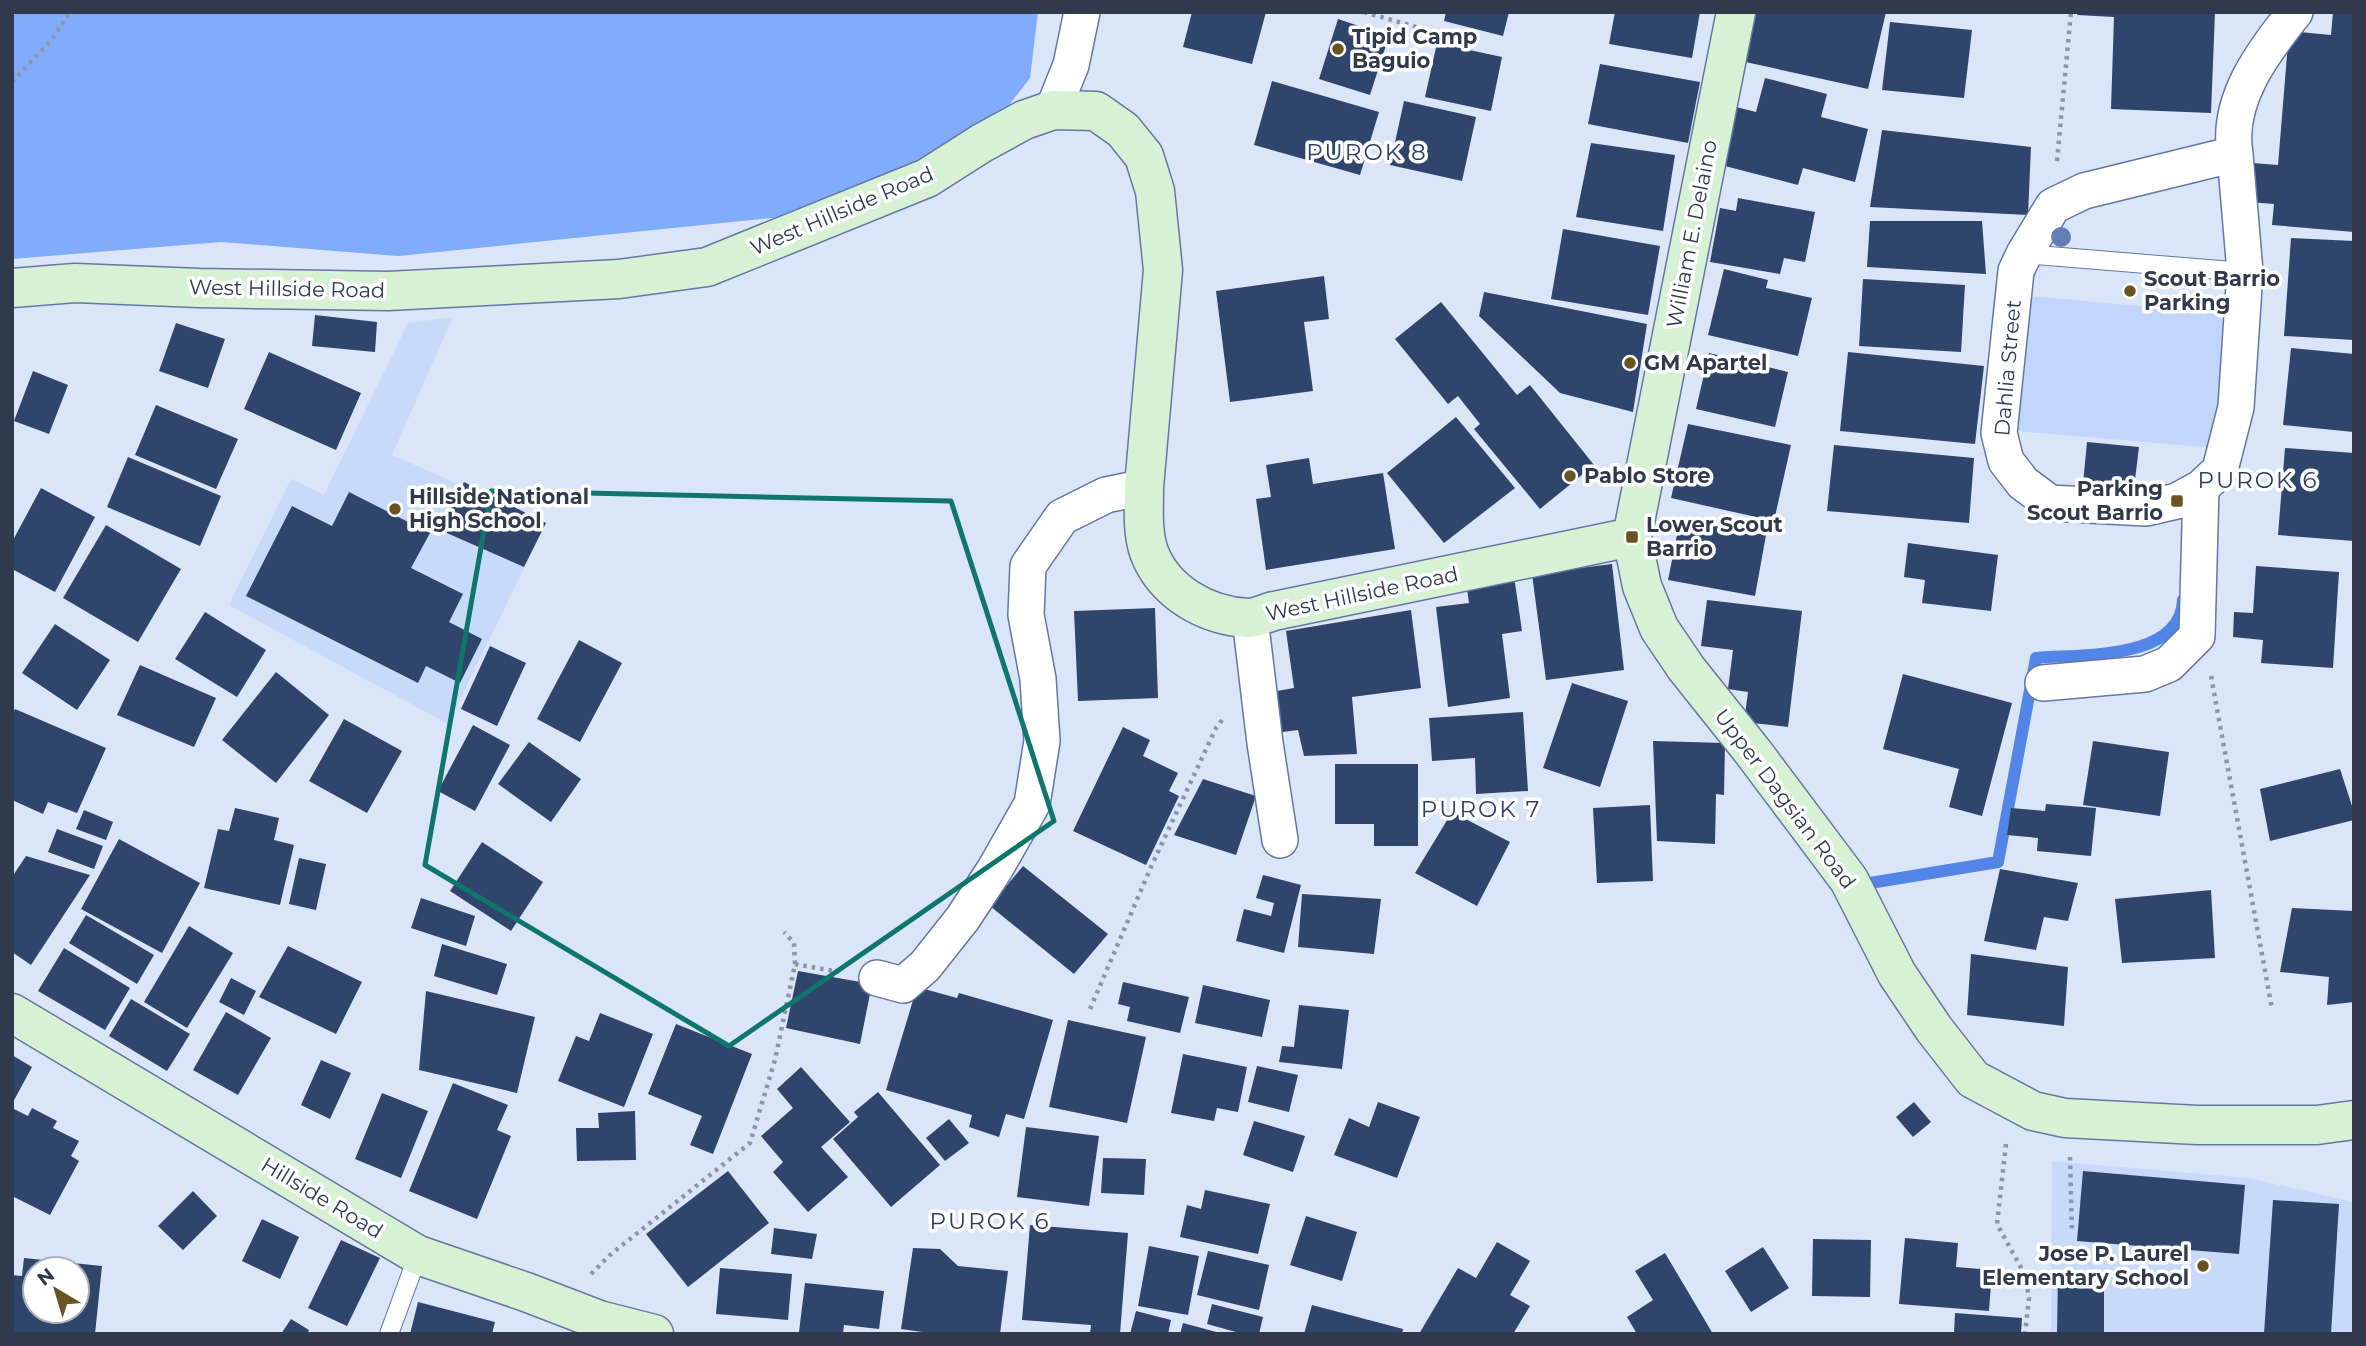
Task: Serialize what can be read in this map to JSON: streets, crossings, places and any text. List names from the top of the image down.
{
  "streets": {
    "street": [
      "West Hillside Road",
      "William E. Delaino",
      "Dahlia Street",
      "Upper Dagsian Road",
      "Hillside Road"
    ]
  },
  "crossings": [
    ["West Hillside Road", "William E. Delaino"],
    ["West Hillside Road", "Upper Dagsian Road"],
    ["William E. Delaino", "Upper Dagsian Road"]
  ],
  "districts": [
    "PUROK 8",
    "PUROK 6",
    "PUROK 7",
    "PUROK 6"
  ],
  "places": {
    "other": [
      "Tipid Camp Baguio",
      "Scout Barrio Parking",
      "GM Apartel",
      "Pablo Store",
      "Hillside National High School",
      "Jose P. Laurel Elementary School"
    ],
    "transit": ["Parking Scout Barrio", "Lower Scout Barrio"]
  },
  "north": "top left"
}
